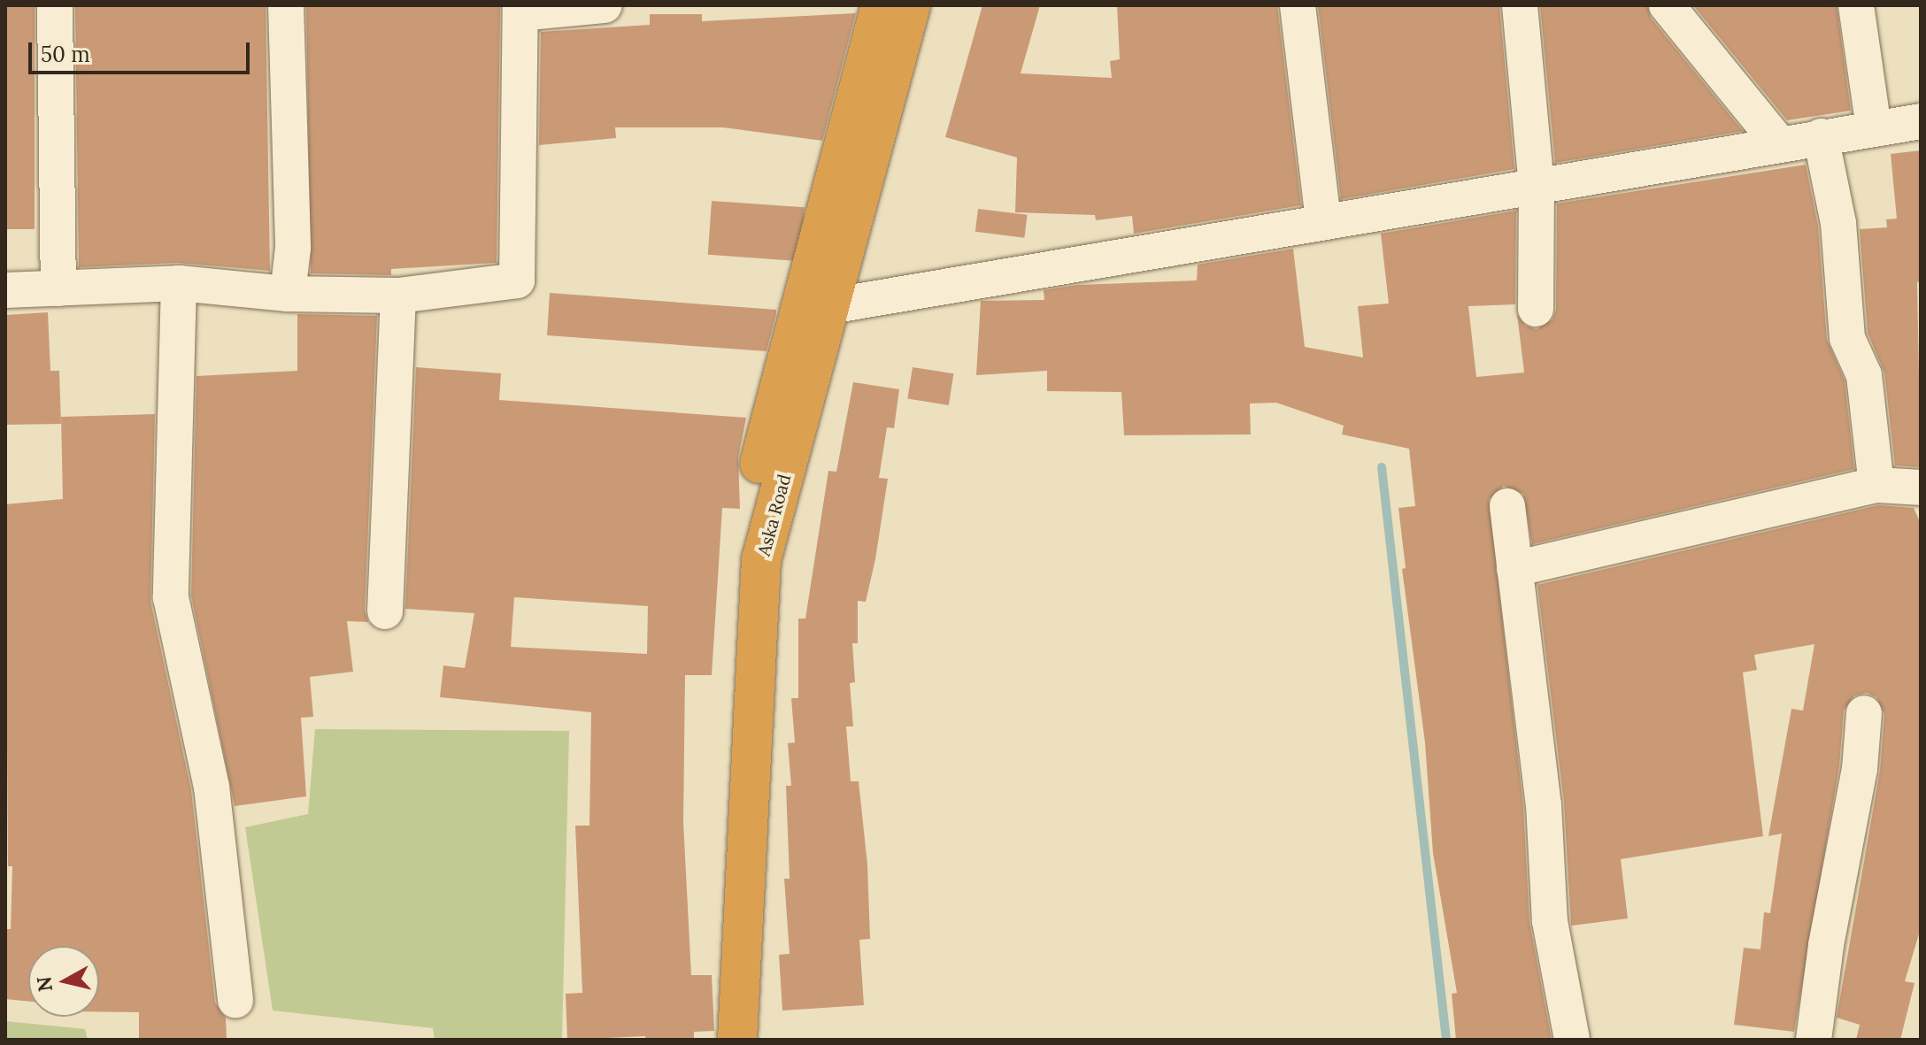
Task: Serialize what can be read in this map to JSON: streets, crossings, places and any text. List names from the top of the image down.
{
  "streets": {
    "highway": ["Aska Road"]
  },
  "scale_bar": "50 m",
  "north": "left"
}
